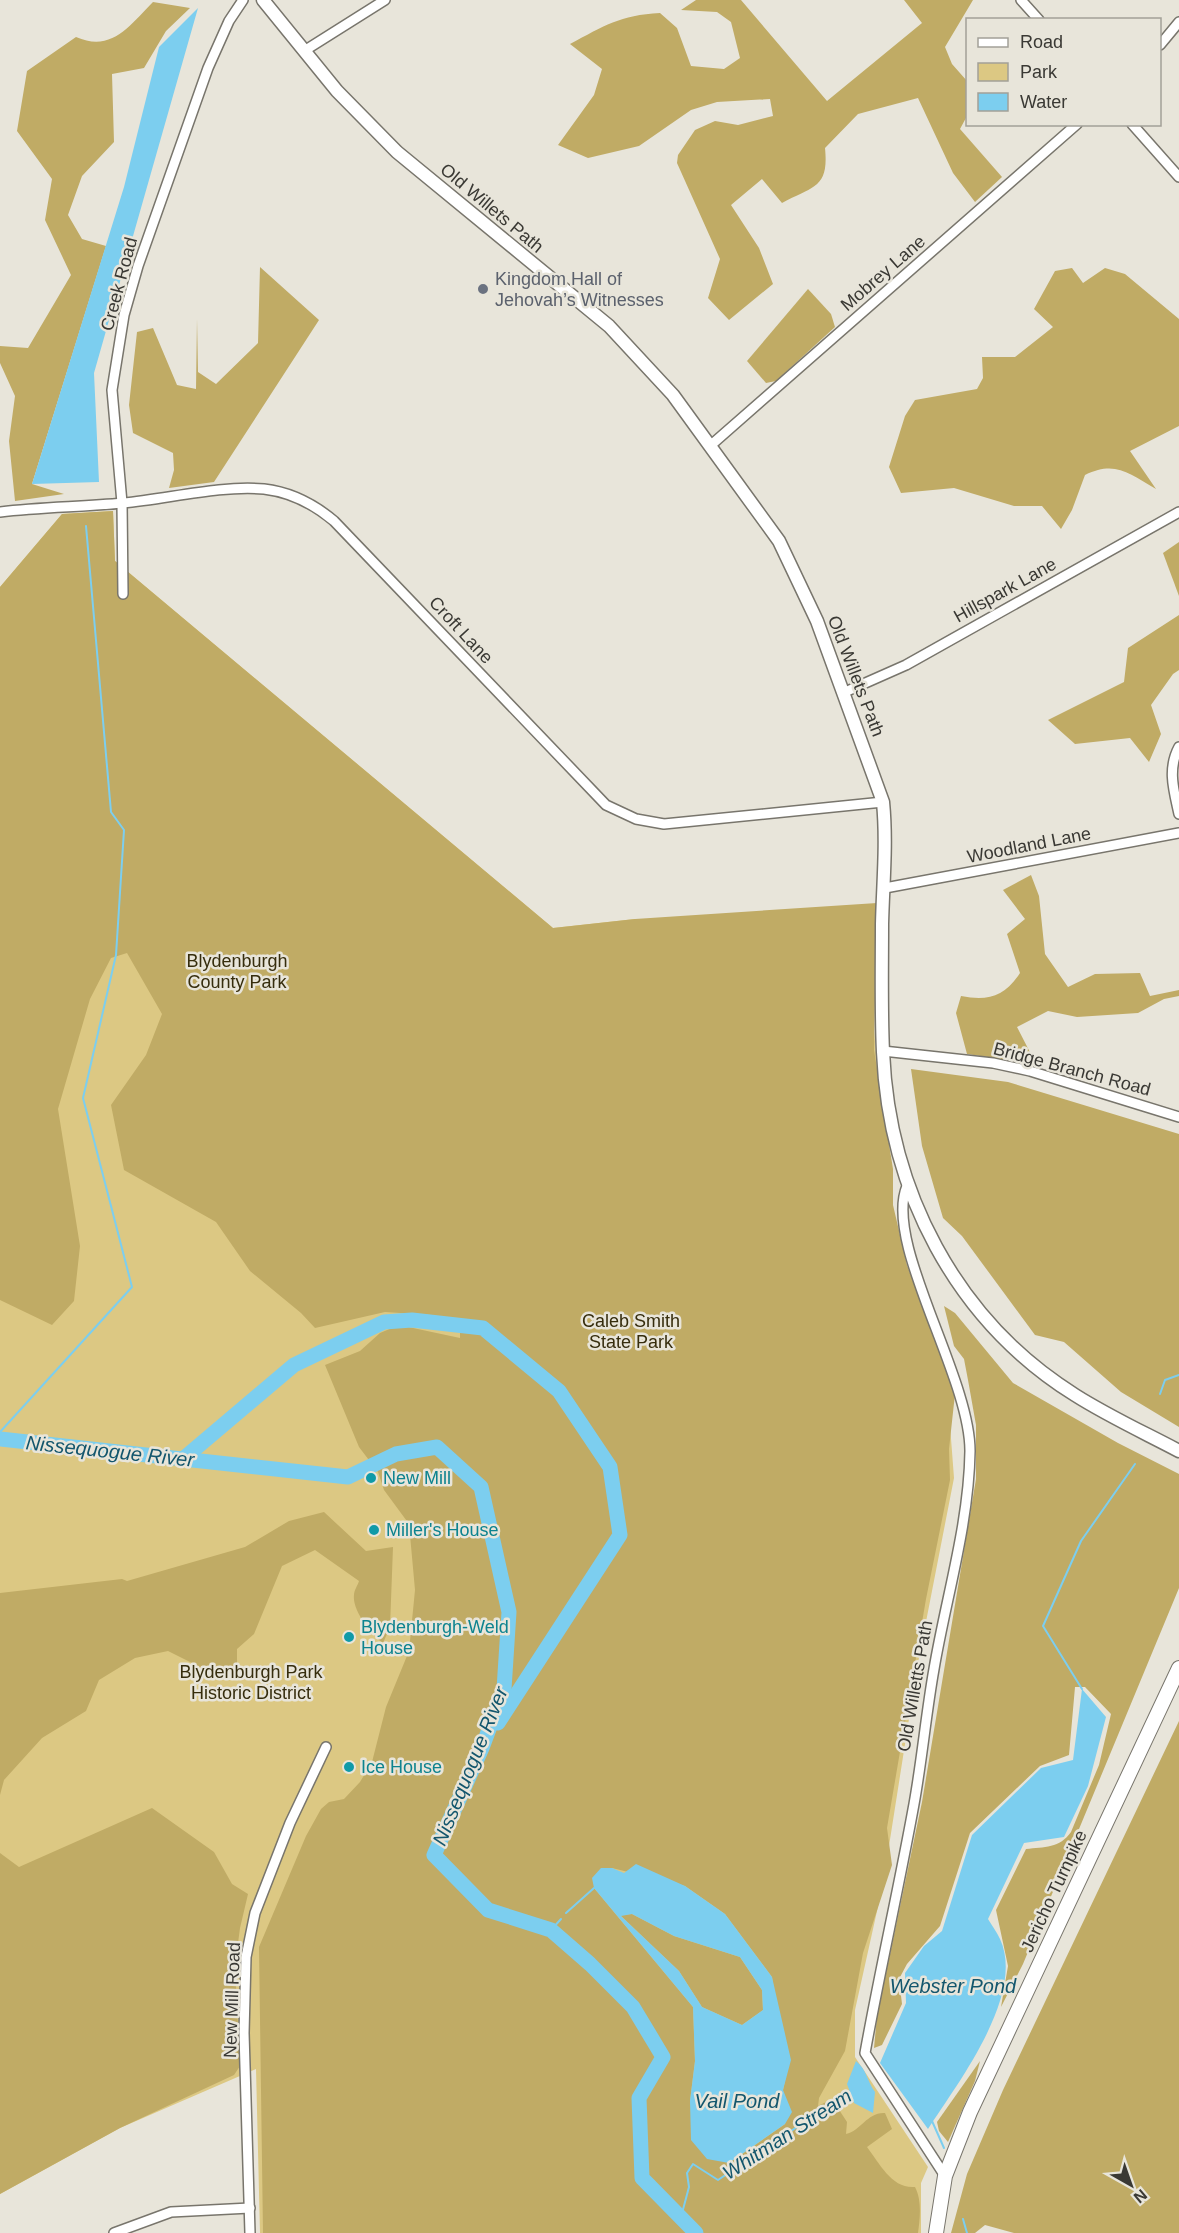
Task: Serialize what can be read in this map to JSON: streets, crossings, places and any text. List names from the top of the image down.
{
  "streets": {
    "main road": ["Old Willets Path", "Jericho Turnpike"],
    "street": [
      "Mobrey Lane",
      "Creek Road",
      "Hillspark Lane",
      "Croft Lane",
      "Woodland Lane",
      "Bridge Branch Road",
      "Old Willetts Path",
      "New Mill Road"
    ]
  },
  "crossings": [
    ["Old Willets Path", "Mobrey Lane"],
    ["Old Willets Path", "Hillspark Lane"],
    ["Old Willets Path", "Croft Lane"],
    ["Old Willets Path", "Woodland Lane"],
    ["Old Willets Path", "Bridge Branch Road"],
    ["Old Willets Path", "Old Willetts Path"],
    ["Creek Road", "Croft Lane"],
    ["Old Willetts Path", "Jericho Turnpike"]
  ],
  "water": [
    "Nissequogue River",
    "Webster Pond",
    "Vail Pond",
    "Whitman Stream"
  ],
  "parks": ["Blydenburgh County Park", "Caleb Smith State Park", "Blydenburgh Park Historic District"],
  "places": [
    "Kingdom Hall of Jehovah’s Witnesses",
    "New Mill",
    "Miller's House",
    "Blydenburgh-Weld House",
    "Ice House"
  ],
  "legend": ["Road", "Park", "Water"],
  "north": "bottom right"
}
